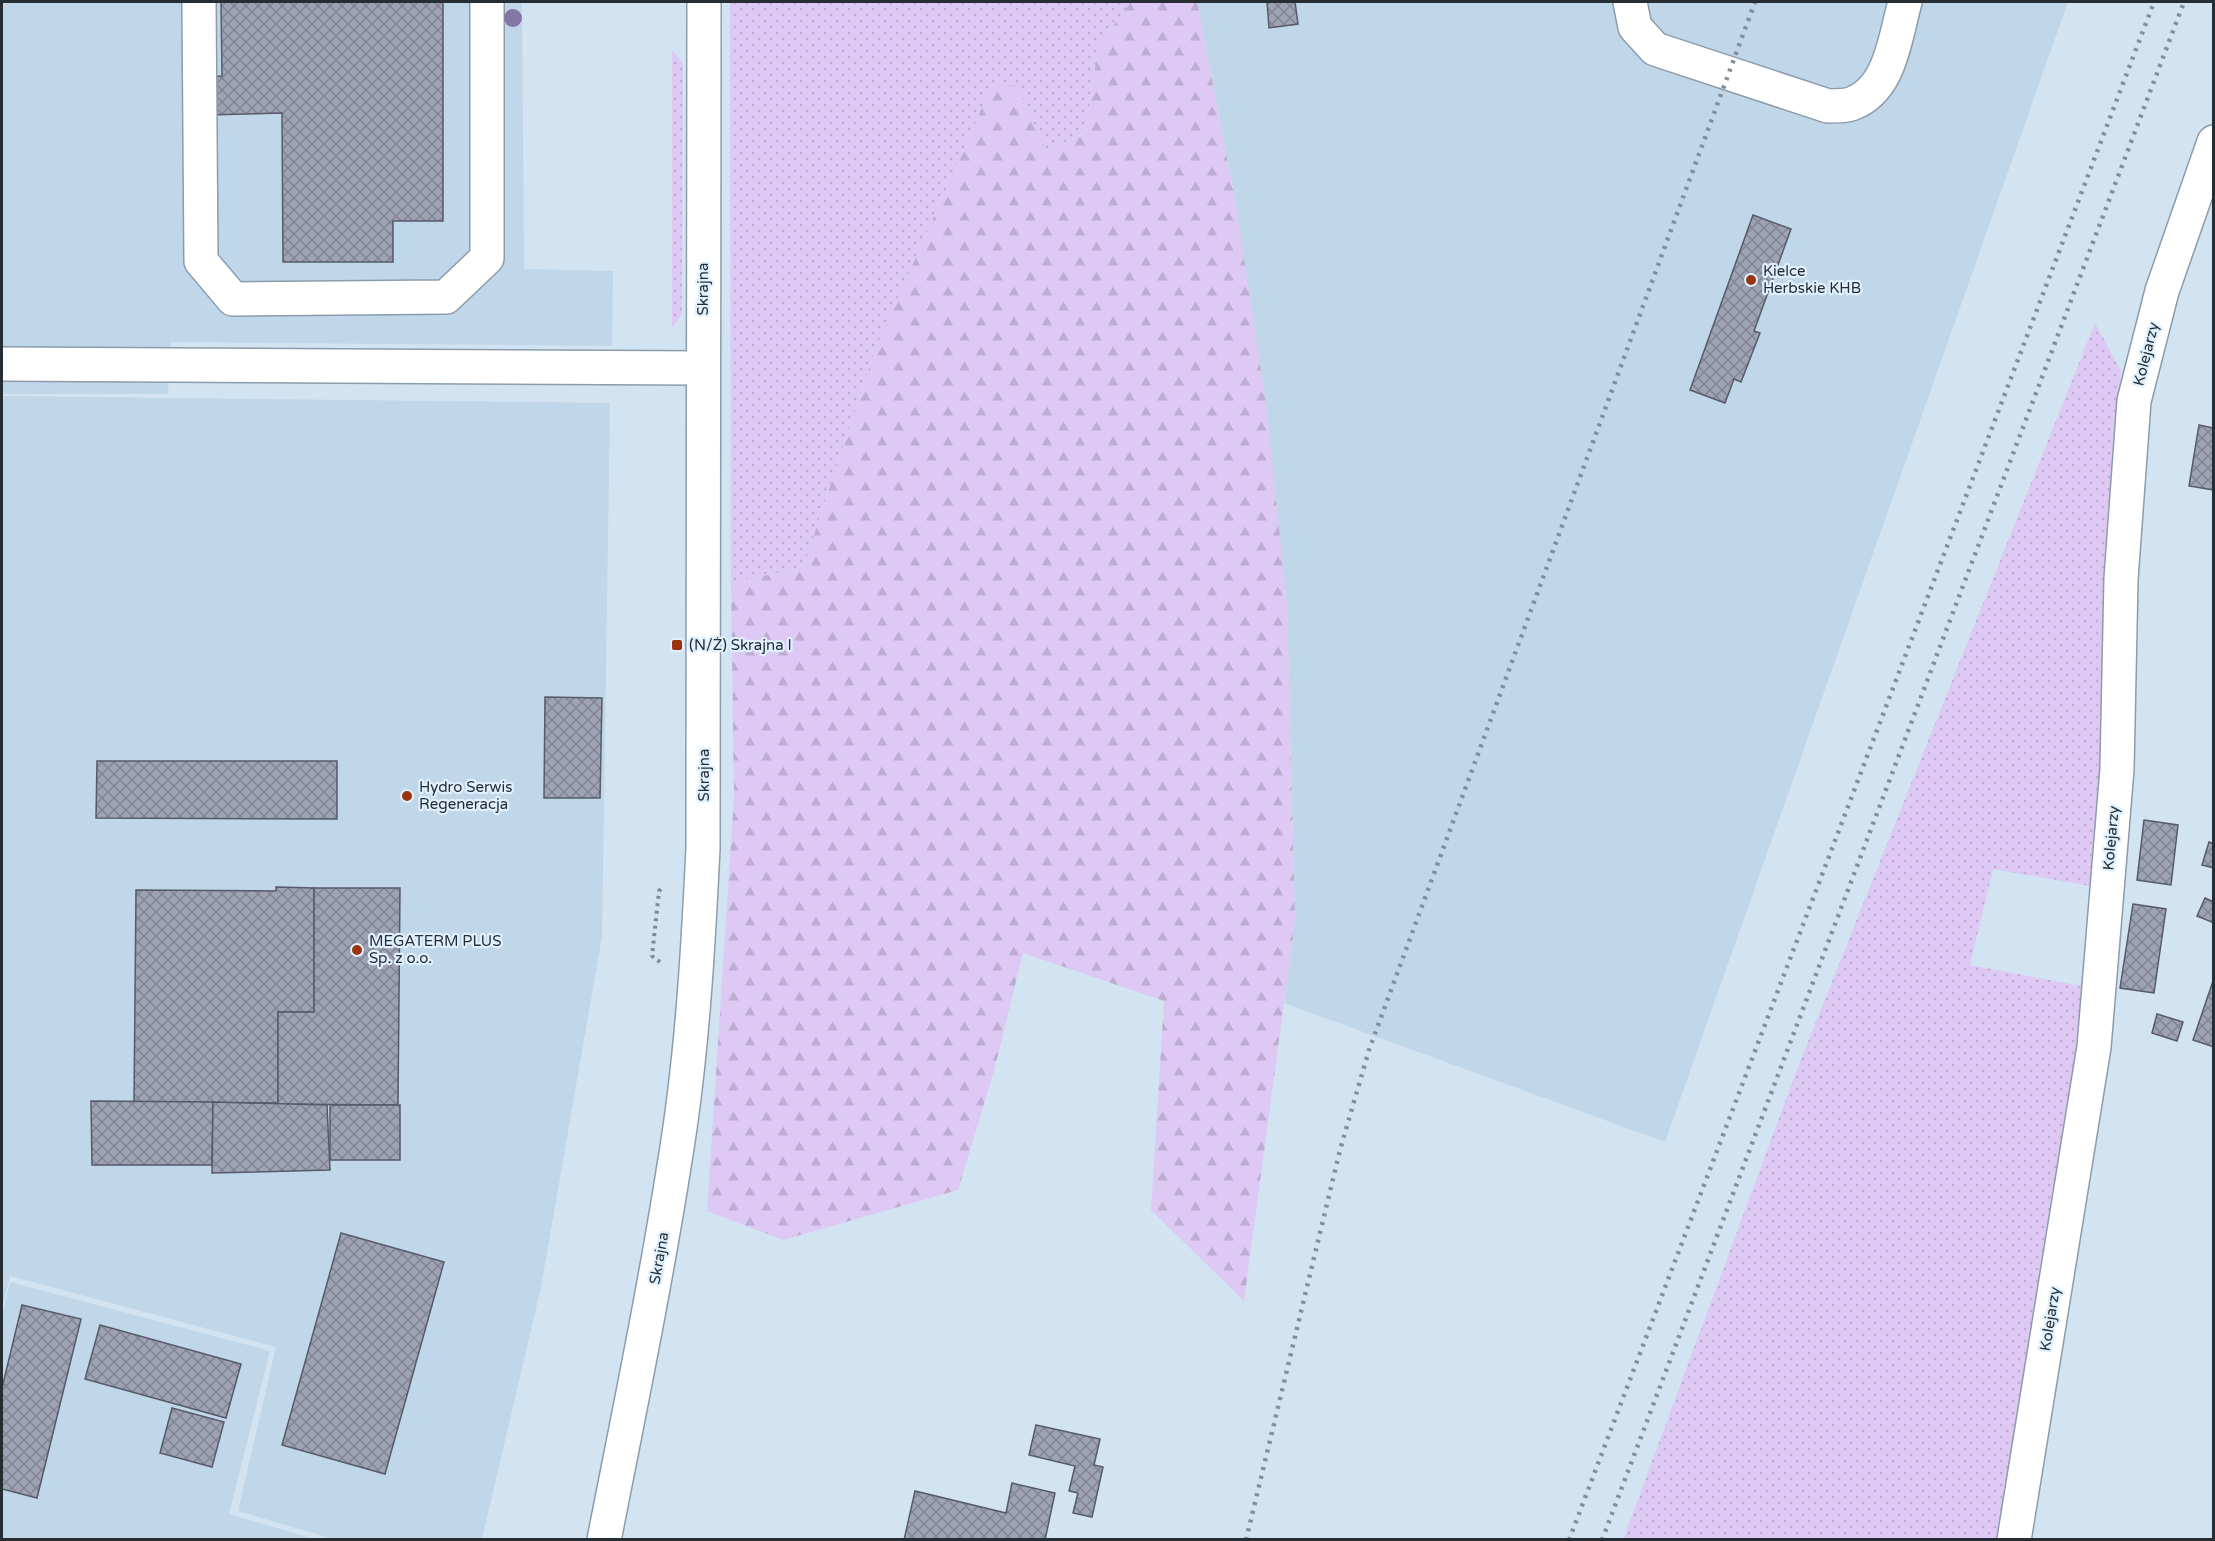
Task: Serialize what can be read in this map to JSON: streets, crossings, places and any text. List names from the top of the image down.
{
  "streets": {
    "street": ["Skrajna", "Kolejarzy"]
  },
  "places": {
    "other": ["Kielce Herbskie KHB", "Hydro Serwis Regeneracja", "MEGATERM PLUS Sp. z o.o."],
    "transit": ["(N/Ż) Skrajna I"]
  }
}
